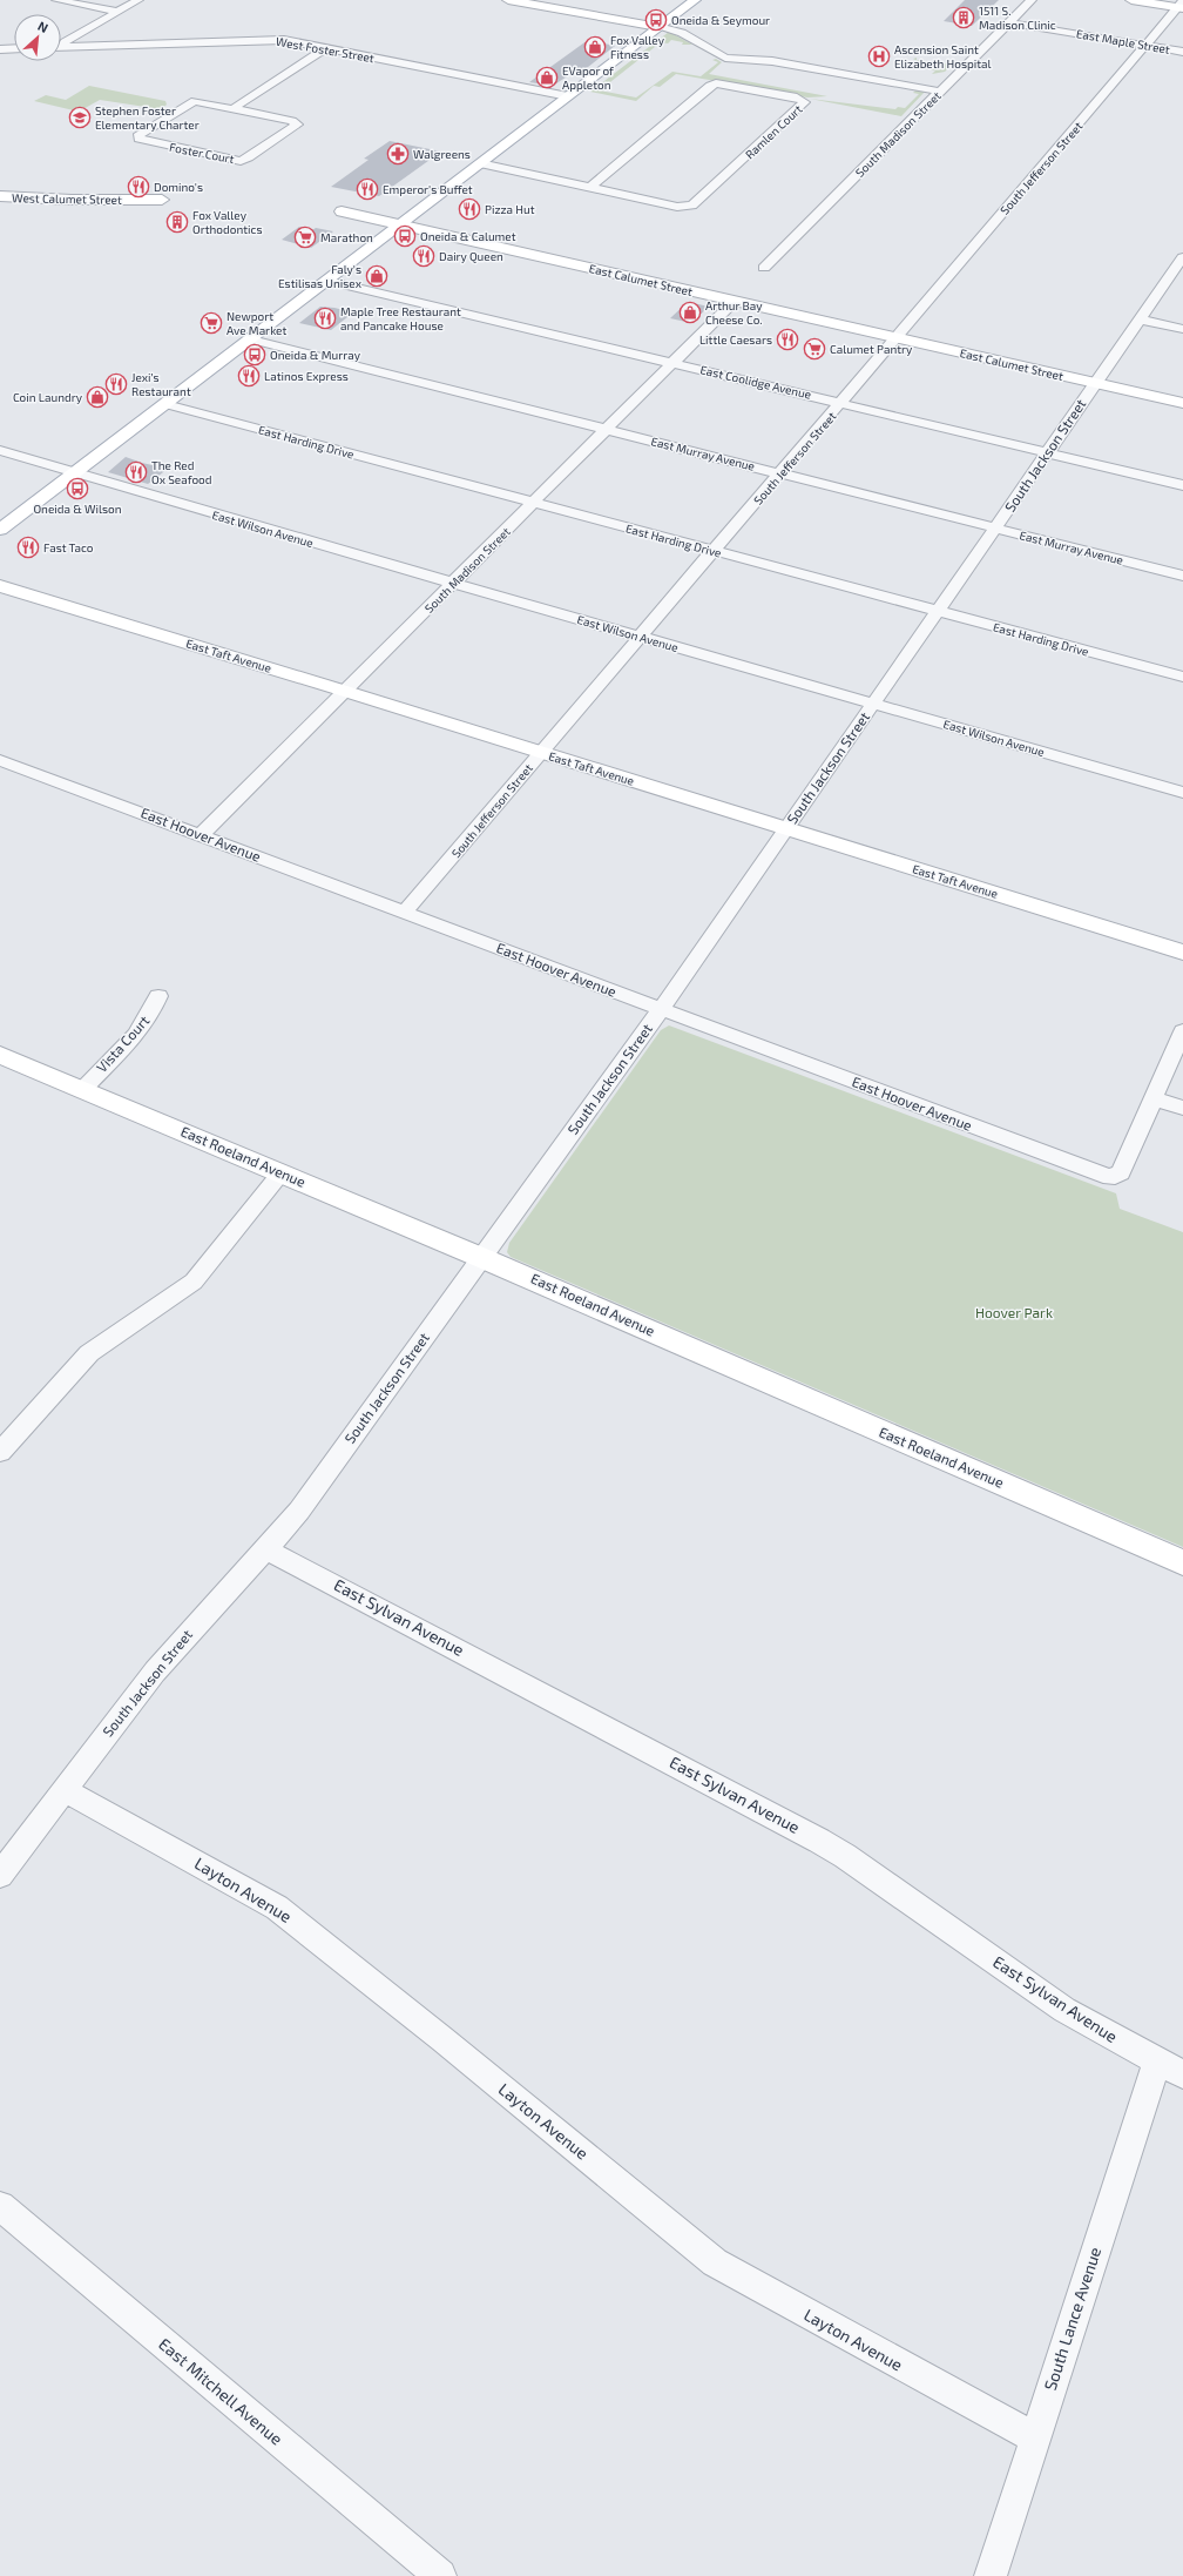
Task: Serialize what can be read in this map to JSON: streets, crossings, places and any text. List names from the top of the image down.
{
  "streets": {
    "main road": [
      "West Calumet Street",
      "East Calumet Street",
      "East Taft Avenue",
      "East Roeland Avenue"
    ],
    "street": [
      "East Maple Street",
      "West Foster Street",
      "Ramlen Court",
      "South Madison Street",
      "Foster Court",
      "South Jefferson Street",
      "East Coolidge Avenue",
      "East Harding Drive",
      "East Murray Avenue",
      "South Jackson Street",
      "East Wilson Avenue",
      "East Hoover Avenue",
      "Vista Court",
      "East Sylvan Avenue",
      "Layton Avenue",
      "South Lance Avenue",
      "East Mitchell Avenue"
    ]
  },
  "crossings": [
    ["East Maple Street", "South Madison Street"],
    ["East Maple Street", "South Jefferson Street"],
    ["South Madison Street", "East Calumet Street"],
    ["South Madison Street", "East Coolidge Avenue"],
    ["South Madison Street", "East Harding Drive"],
    ["South Madison Street", "East Murray Avenue"],
    ["South Madison Street", "East Wilson Avenue"],
    ["South Madison Street", "East Taft Avenue"],
    ["South Madison Street", "East Hoover Avenue"],
    ["South Jefferson Street", "East Calumet Street"],
    ["South Jefferson Street", "East Coolidge Avenue"],
    ["South Jefferson Street", "East Harding Drive"],
    ["South Jefferson Street", "East Murray Avenue"],
    ["South Jefferson Street", "East Wilson Avenue"],
    ["South Jefferson Street", "East Taft Avenue"],
    ["South Jefferson Street", "East Hoover Avenue"],
    ["East Calumet Street", "South Jackson Street"],
    ["East Coolidge Avenue", "South Jackson Street"],
    ["East Harding Drive", "South Jackson Street"],
    ["East Murray Avenue", "South Jackson Street"],
    ["South Jackson Street", "East Wilson Avenue"],
    ["South Jackson Street", "East Taft Avenue"],
    ["South Jackson Street", "East Hoover Avenue"],
    ["South Jackson Street", "East Roeland Avenue"],
    ["South Jackson Street", "East Sylvan Avenue"],
    ["South Jackson Street", "Layton Avenue"],
    ["Vista Court", "East Roeland Avenue"],
    ["East Sylvan Avenue", "South Lance Avenue"],
    ["Layton Avenue", "South Lance Avenue"]
  ],
  "parks": ["Hoover Park"],
  "places": {
    "building": ["1511 S. Madison Clinic", "Fox Valley Orthodontics"],
    "bus stop": [
      "Oneida & Seymour",
      "Oneida & Calumet",
      "Oneida & Murray",
      "Oneida & Wilson"
    ],
    "shop": [
      "Fox Valley Fitness",
      "EVapor of Appleton",
      "Faly's Estilisas Unisex",
      "Arthur Bay Cheese Co.",
      "Coin Laundry"
    ],
    "hospital": ["Ascension Saint Elizabeth Hospital"],
    "school or university": ["Stephen Foster Elementary Charter"],
    "pharmacy": ["Walgreens"],
    "restaurant": [
      "Domino's",
      "Emperor's Buffet",
      "Pizza Hut",
      "Dairy Queen",
      "Maple Tree Restaurant and Pancake House",
      "Little Caesars",
      "Latinos Express",
      "Jexi’s Restaurant",
      "The Red Ox Seafood",
      "Fast Taco"
    ],
    "supermarket": ["Marathon", "Newport Ave Market", "Calumet Pantry"]
  },
  "north": "top right"
}
